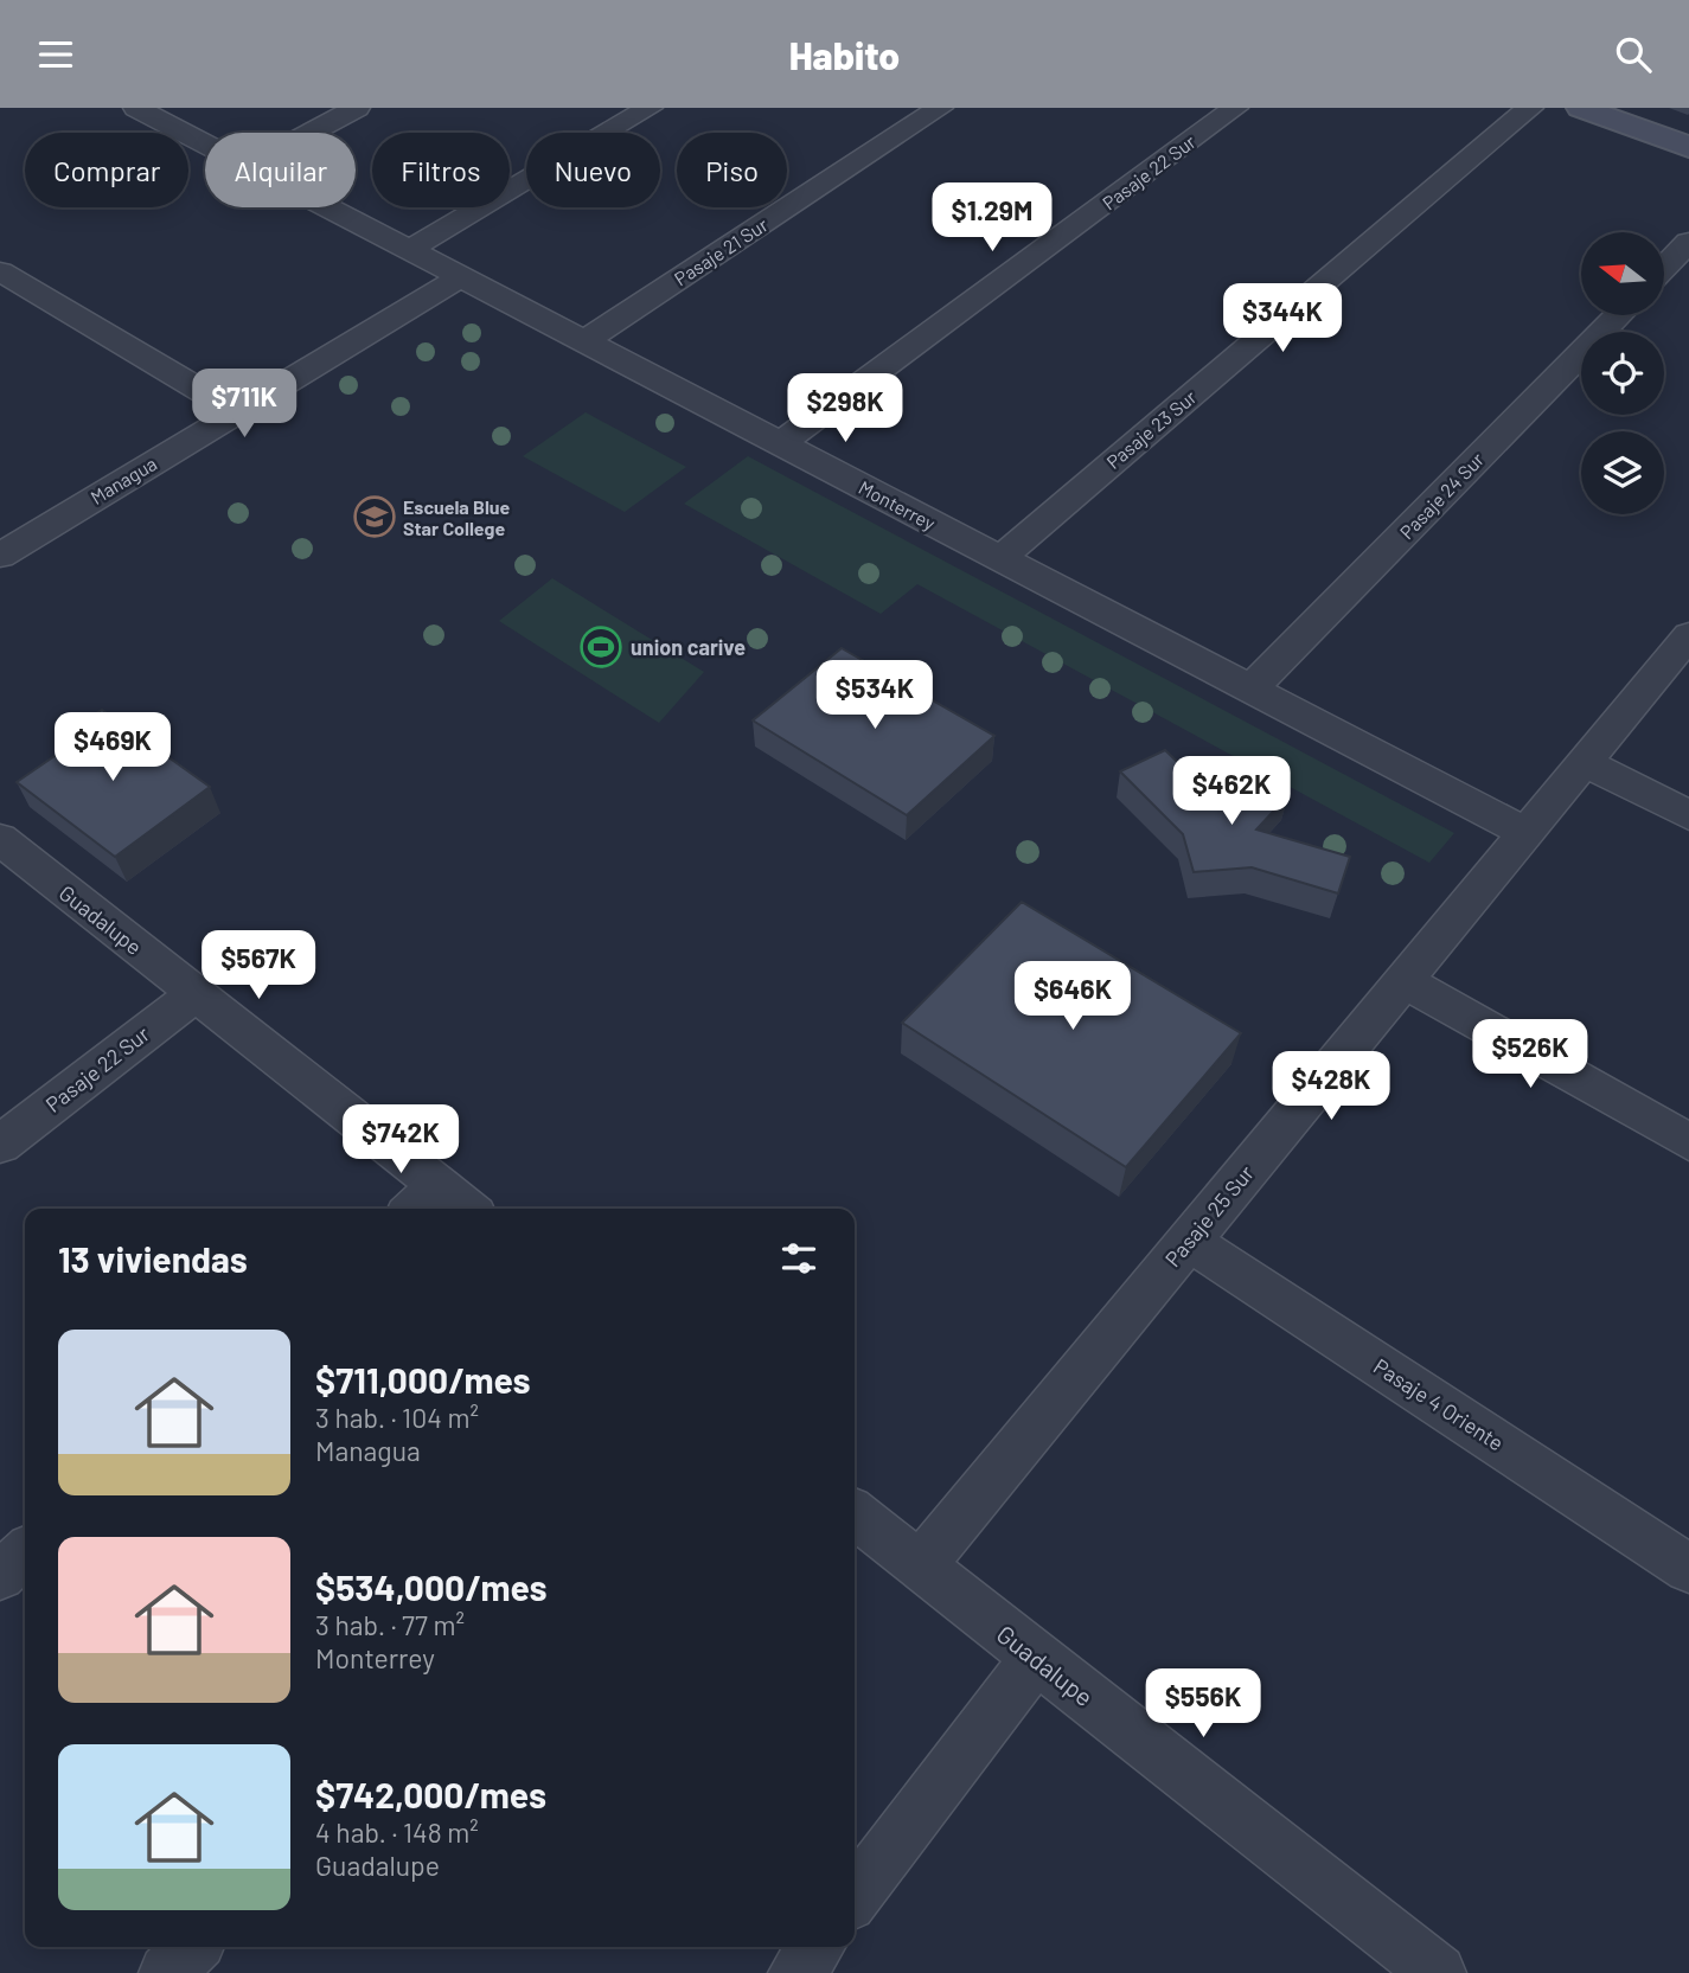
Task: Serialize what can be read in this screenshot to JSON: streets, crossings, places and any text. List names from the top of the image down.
{
  "streets": {
    "street": [
      "Pasaje 22 Sur",
      "Pasaje 21 Sur",
      "Pasaje 23 Sur",
      "Managua",
      "Pasaje 24 Sur",
      "Monterrey",
      "Guadalupe",
      "Pasaje 25 Sur",
      "Pasaje 4 Oriente"
    ]
  },
  "crossings": [
    ["Pasaje 22 Sur", "Monterrey"],
    ["Pasaje 22 Sur", "Guadalupe"],
    ["Pasaje 21 Sur", "Monterrey"],
    ["Pasaje 23 Sur", "Monterrey"],
    ["Managua", "Monterrey"],
    ["Pasaje 24 Sur", "Monterrey"],
    ["Monterrey", "Pasaje 25 Sur"],
    ["Guadalupe", "Pasaje 25 Sur"],
    ["Pasaje 25 Sur", "Pasaje 4 Oriente"]
  ],
  "places": {
    "school or university": ["Escuela Blue Star College"],
    "sports": ["union carive"]
  },
  "north": "left",
  "page": {
    "header": "Habito",
    "chip": [
      "Comprar",
      "Alquilar",
      "Filtros",
      "Nuevo",
      "Piso"
    ],
    "price": [
      "$1.29M",
      "$344K",
      "$711K",
      "$298K",
      "$534K",
      "$469K",
      "$462K",
      "$567K",
      "$646K",
      "$526K",
      "$428K",
      "$742K",
      "$556K"
    ],
    "heading": "13 viviendas",
    "list": [
      {
        "name": "$711,000/mes",
        "note": "3 hab. · 104 m² · Managua"
      },
      {
        "name": "$534,000/mes",
        "note": "3 hab. · 77 m² · Monterrey"
      },
      {
        "name": "$742,000/mes",
        "note": "4 hab. · 148 m² · Guadalupe"
      }
    ]
  }
}
